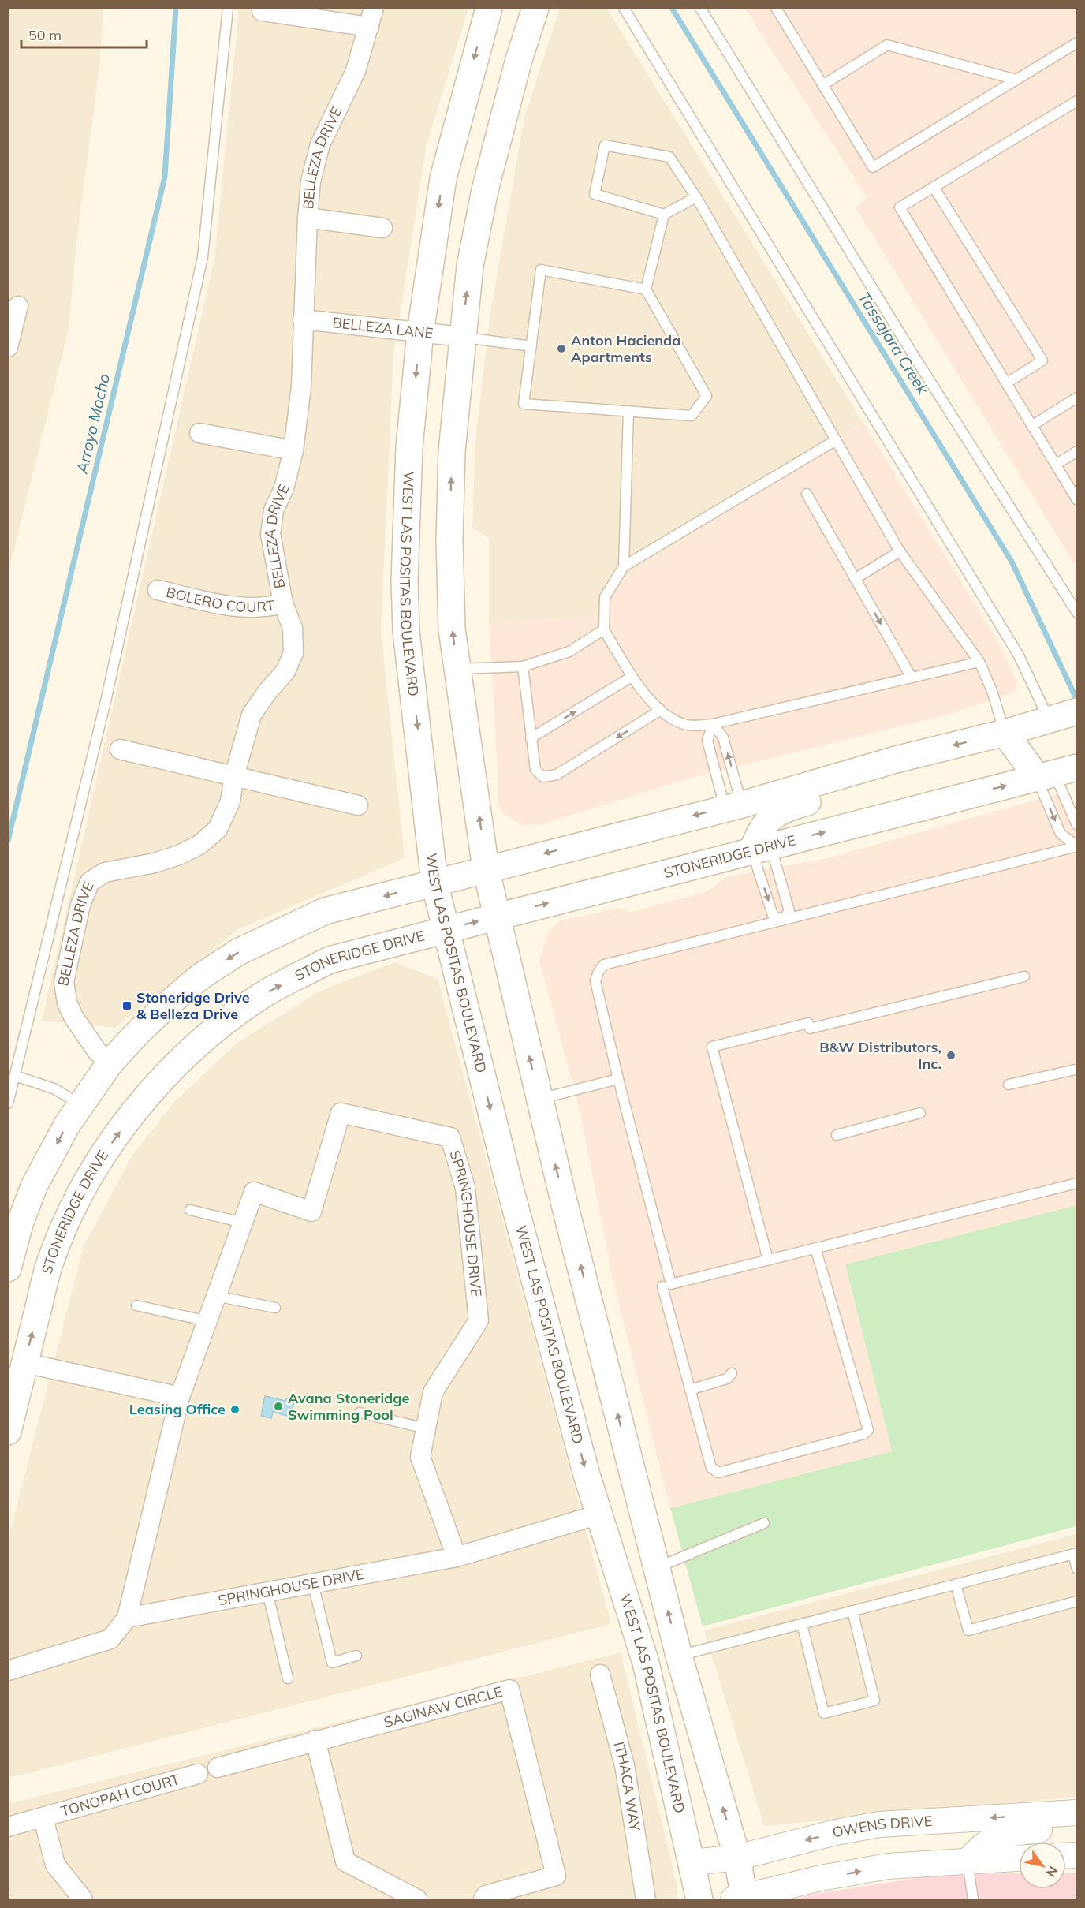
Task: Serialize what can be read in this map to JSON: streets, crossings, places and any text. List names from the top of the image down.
{
  "streets": {
    "main road": ["WEST LAS POSITAS BOULEVARD", "STONERIDGE DRIVE"],
    "street": [
      "BELLEZA DRIVE",
      "BELLEZA LANE",
      "BOLERO COURT",
      "SPRINGHOUSE DRIVE",
      "SAGINAW CIRCLE",
      "ITHACA WAY",
      "TONOPAH COURT",
      "OWENS DRIVE"
    ]
  },
  "crossings": [
    ["BELLEZA DRIVE", "BELLEZA LANE"],
    ["BELLEZA DRIVE", "BOLERO COURT"],
    ["BELLEZA LANE", "WEST LAS POSITAS BOULEVARD"],
    ["WEST LAS POSITAS BOULEVARD", "STONERIDGE DRIVE"],
    ["WEST LAS POSITAS BOULEVARD", "SPRINGHOUSE DRIVE"],
    ["WEST LAS POSITAS BOULEVARD", "OWENS DRIVE"]
  ],
  "water": ["Tassajara Creek", "Arroyo Mocho"],
  "places": {
    "other": [
      "Anton Hacienda Apartments",
      "B&W Distributors, Inc.",
      "Avana Stoneridge Swimming Pool",
      "Leasing Office"
    ],
    "transit": ["Stoneridge Drive & Belleza Drive"]
  },
  "scale_bar": "50 m",
  "north": "bottom right"
}
